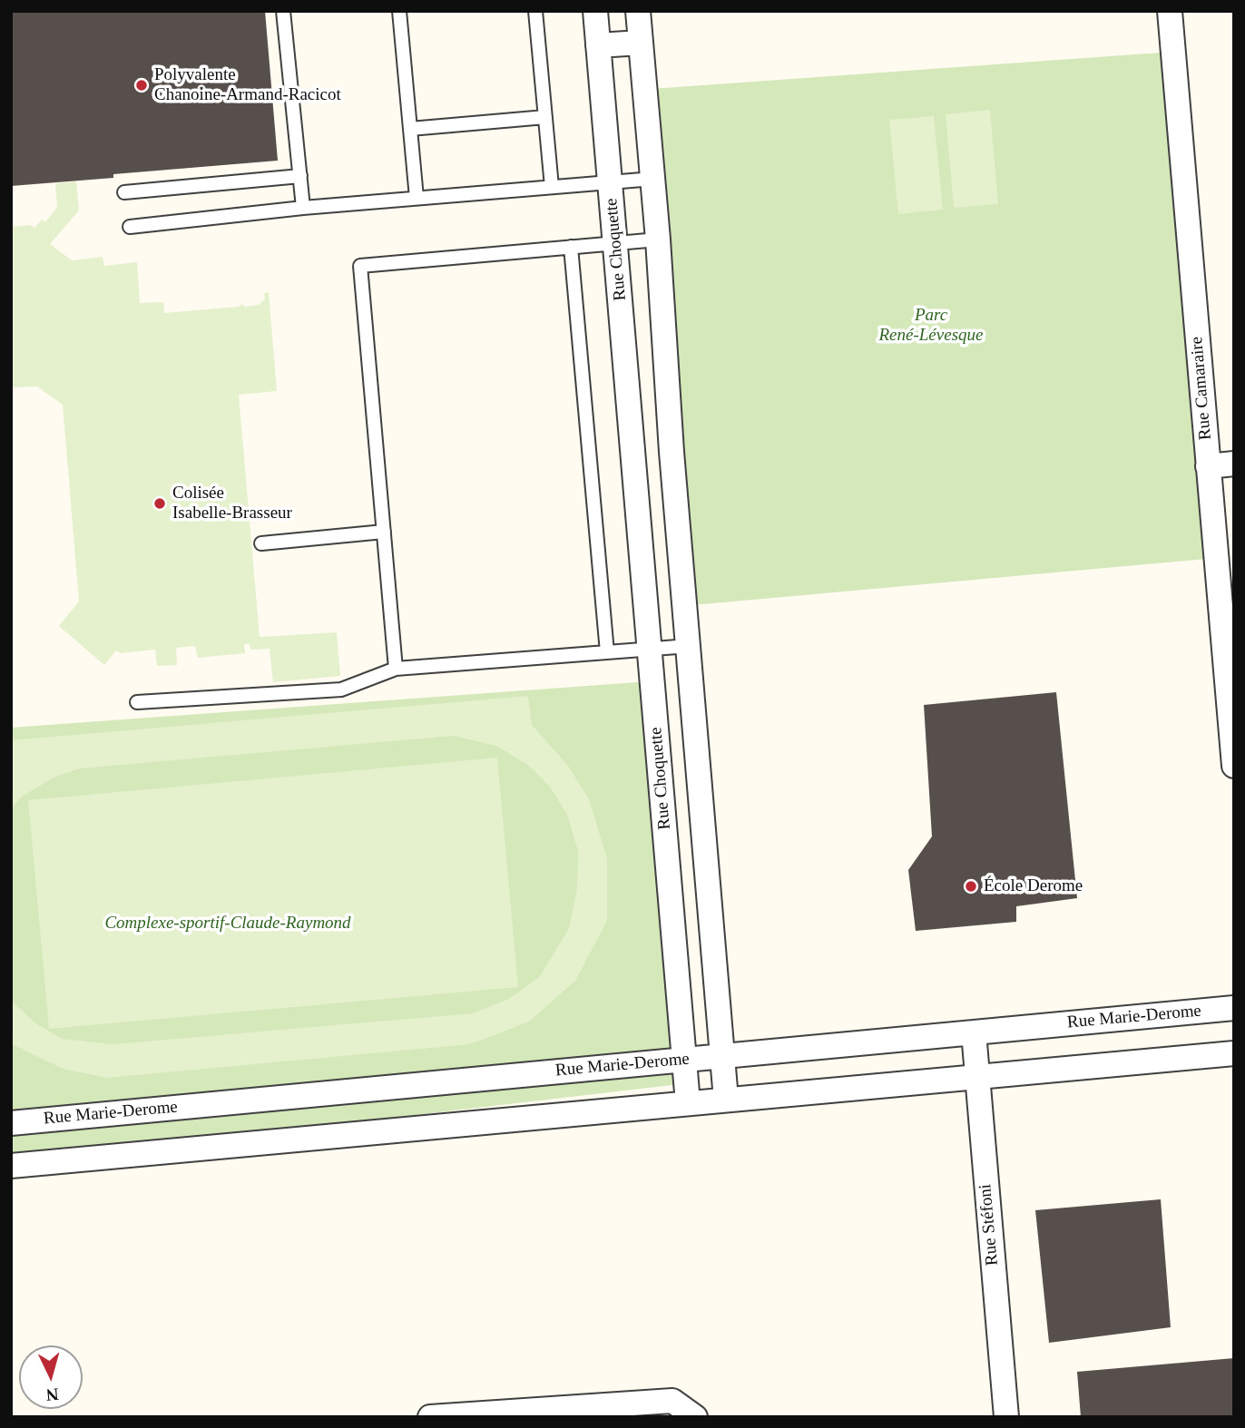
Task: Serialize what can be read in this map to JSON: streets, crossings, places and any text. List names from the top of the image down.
{
  "streets": {
    "street": [
      "Rue Choquette",
      "Rue Camaraire",
      "Rue Marie-Derome",
      "Rue Stéfoni"
    ]
  },
  "crossings": [
    ["Rue Choquette", "Rue Marie-Derome"],
    ["Rue Marie-Derome", "Rue Stéfoni"]
  ],
  "parks": ["Parc René-Lévesque", "Complexe-sportif-Claude-Raymond"],
  "places": ["Polyvalente Chanoine-Armand-Racicot", "Colisée Isabelle-Brasseur", "École Derome"],
  "north": "bottom"
}
